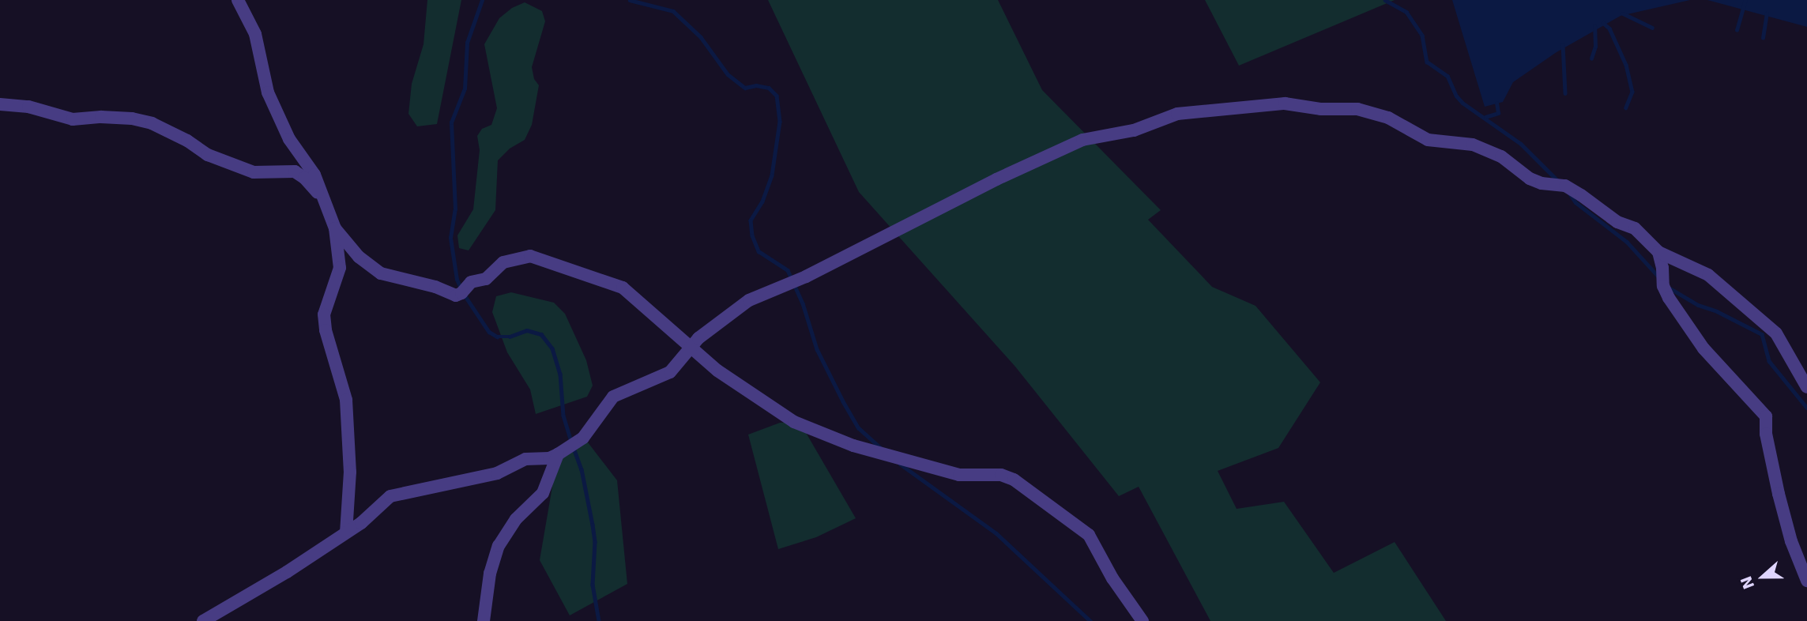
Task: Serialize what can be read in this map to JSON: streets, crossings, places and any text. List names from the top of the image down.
{
  "north": "left"
}
